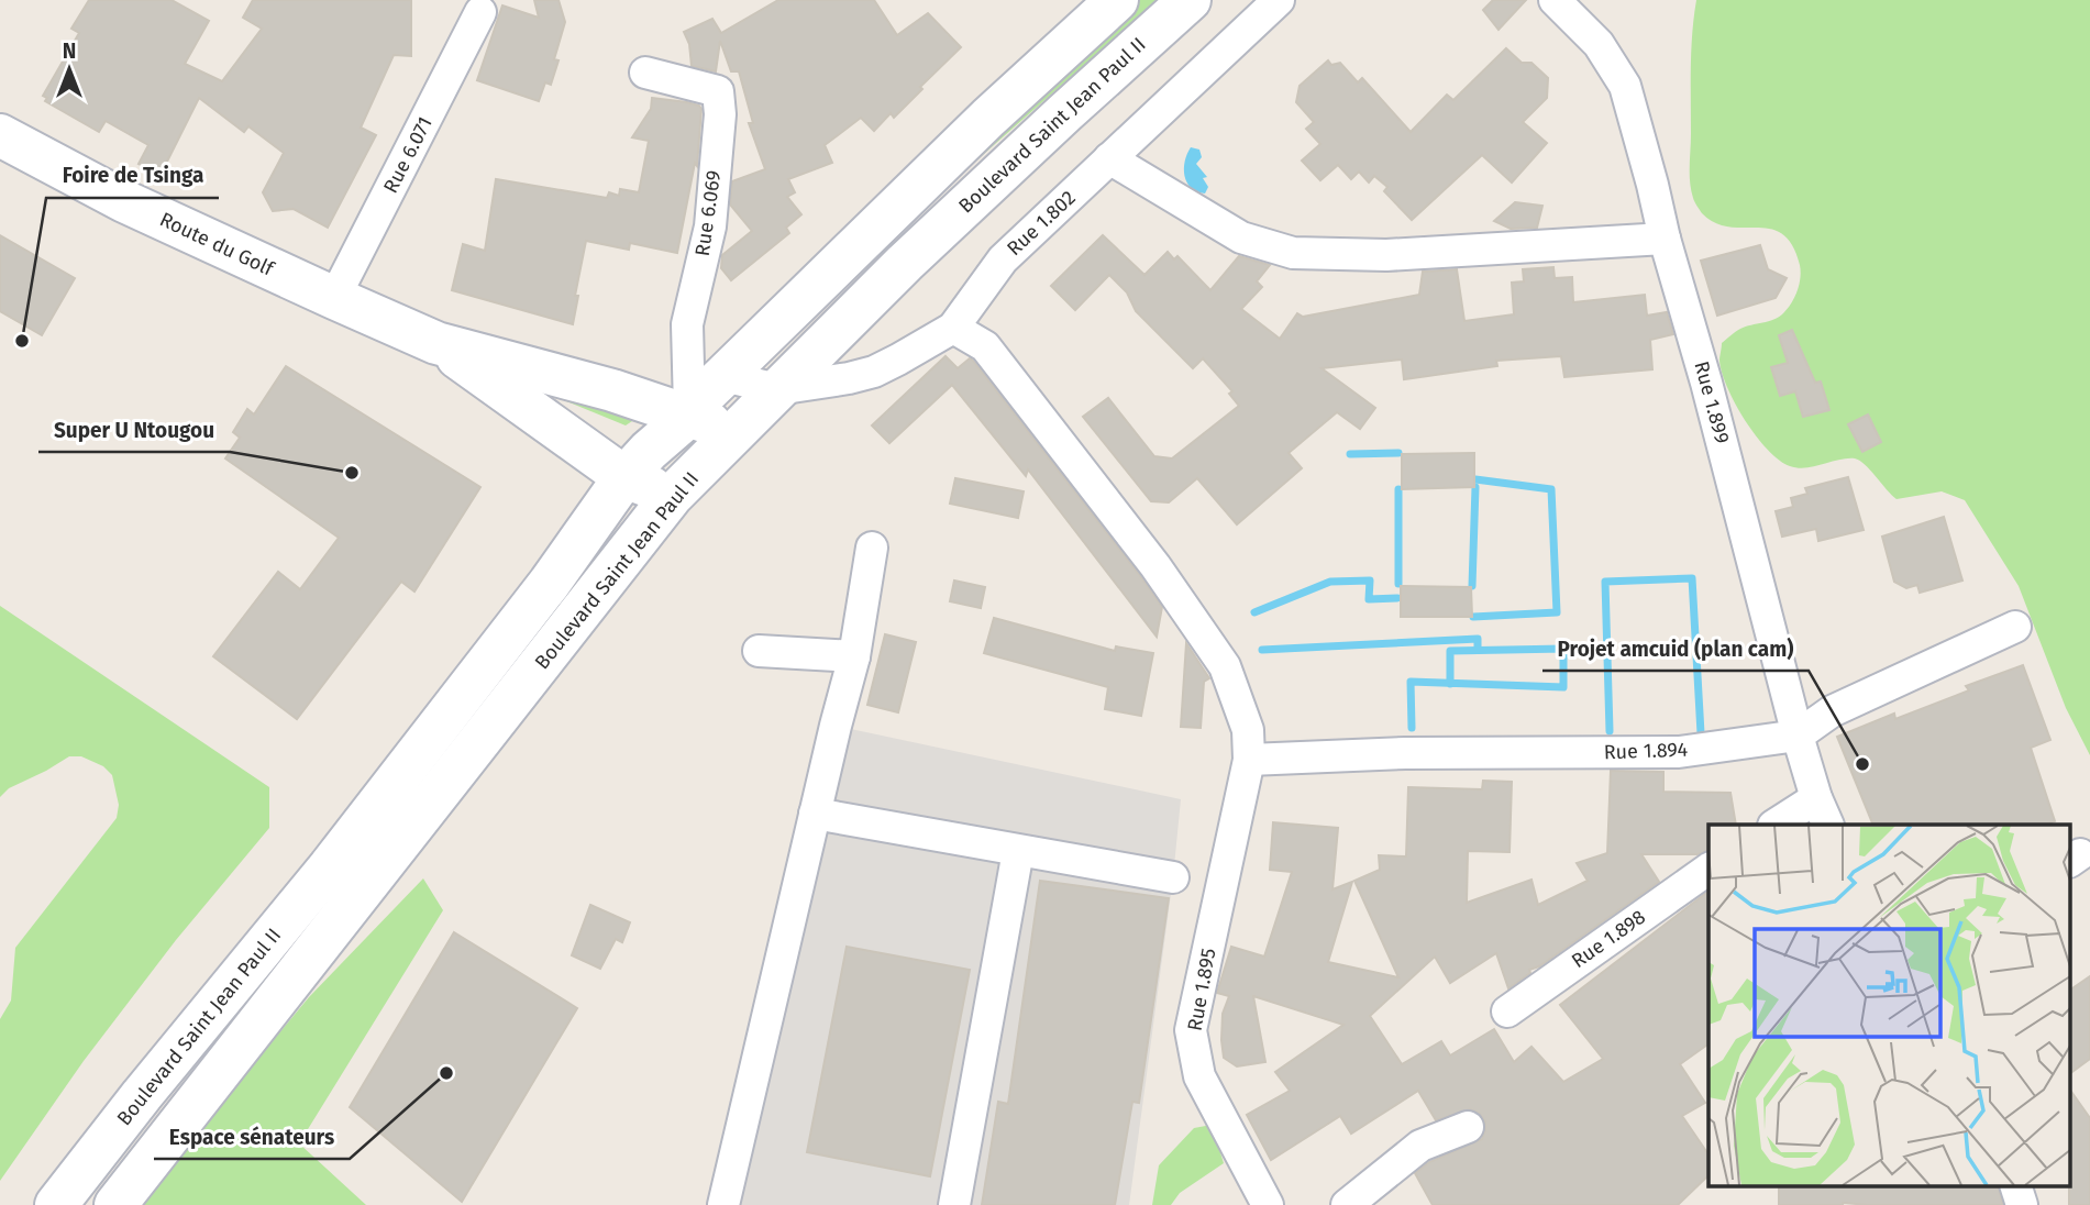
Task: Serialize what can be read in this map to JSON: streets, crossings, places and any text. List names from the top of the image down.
{
  "streets": {
    "main road": ["Boulevard Saint Jean Paul II", "Route du Golf"],
    "street": [
      "Rue 6.071",
      "Rue 6.069",
      "Rue 1.802",
      "Rue 1.899",
      "Rue 1.894",
      "Rue 1.898",
      "Rue 1.895"
    ]
  },
  "crossings": [
    ["Boulevard Saint Jean Paul II", "Rue 6.069"],
    ["Boulevard Saint Jean Paul II", "Rue 1.802"],
    ["Boulevard Saint Jean Paul II", "Route du Golf"],
    ["Rue 6.071", "Route du Golf"],
    ["Rue 6.069", "Route du Golf"],
    ["Rue 1.802", "Rue 1.895"],
    ["Rue 1.899", "Rue 1.894"],
    ["Rue 1.894", "Rue 1.895"]
  ],
  "places": [
    "Foire de Tsinga",
    "Super U Ntougou",
    "Projet amcuid (plan cam)",
    "Espace sénateurs"
  ],
  "north": "top"
}
